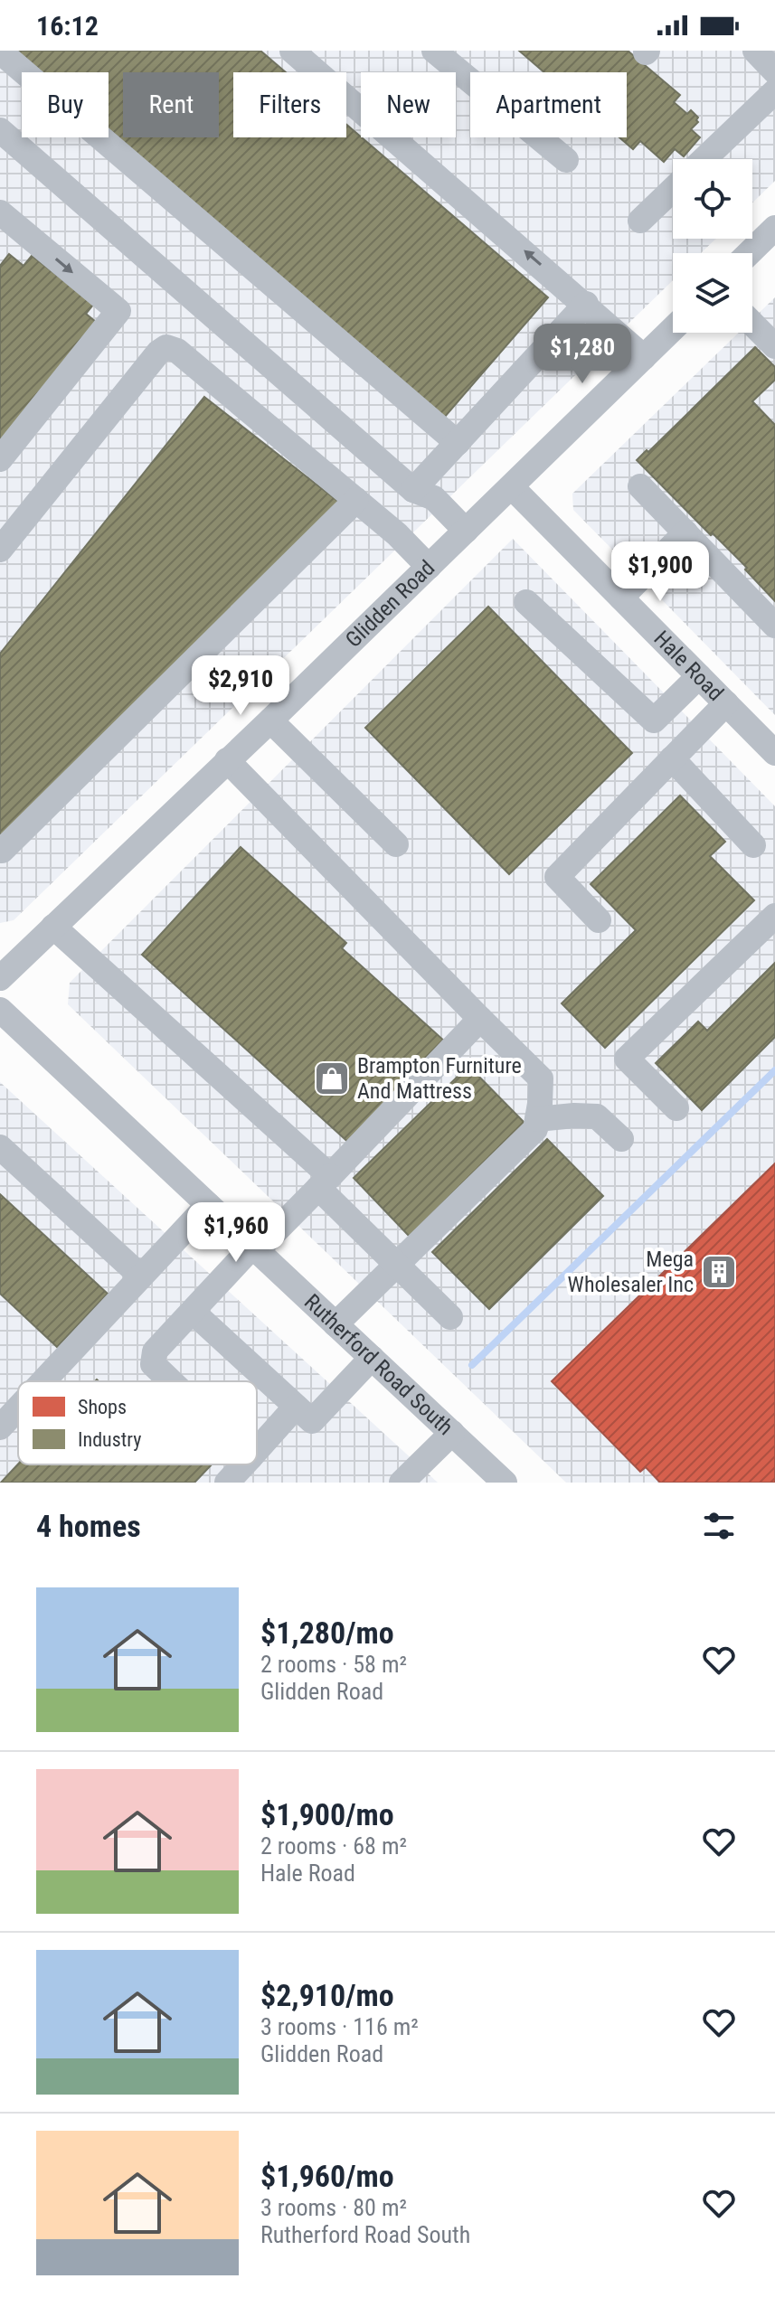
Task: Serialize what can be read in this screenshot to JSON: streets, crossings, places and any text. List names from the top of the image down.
{
  "streets": {
    "street": ["Glidden Road", "Hale Road", "Rutherford Road South"]
  },
  "crossings": [
    ["Glidden Road", "Hale Road"]
  ],
  "places": {
    "shop": ["Brampton Furniture And Mattress"],
    "building": ["Mega Wholesaler Inc"]
  },
  "legend": ["Shops", "Industry"],
  "page": {
    "status": "16:12",
    "chip": [
      "Buy",
      "Rent",
      "Filters",
      "New",
      "Apartment"
    ],
    "price": [
      "$1,280",
      "$1,900",
      "$2,910",
      "$1,960"
    ],
    "heading": "4 homes",
    "list": [
      {
        "name": "$1,280/mo",
        "note": "2 rooms · 58 m² · Glidden Road"
      },
      {
        "name": "$1,900/mo",
        "note": "2 rooms · 68 m² · Hale Road"
      },
      {
        "name": "$2,910/mo",
        "note": "3 rooms · 116 m² · Glidden Road"
      },
      {
        "name": "$1,960/mo",
        "note": "3 rooms · 80 m² · Rutherford Road South"
      }
    ]
  }
}
